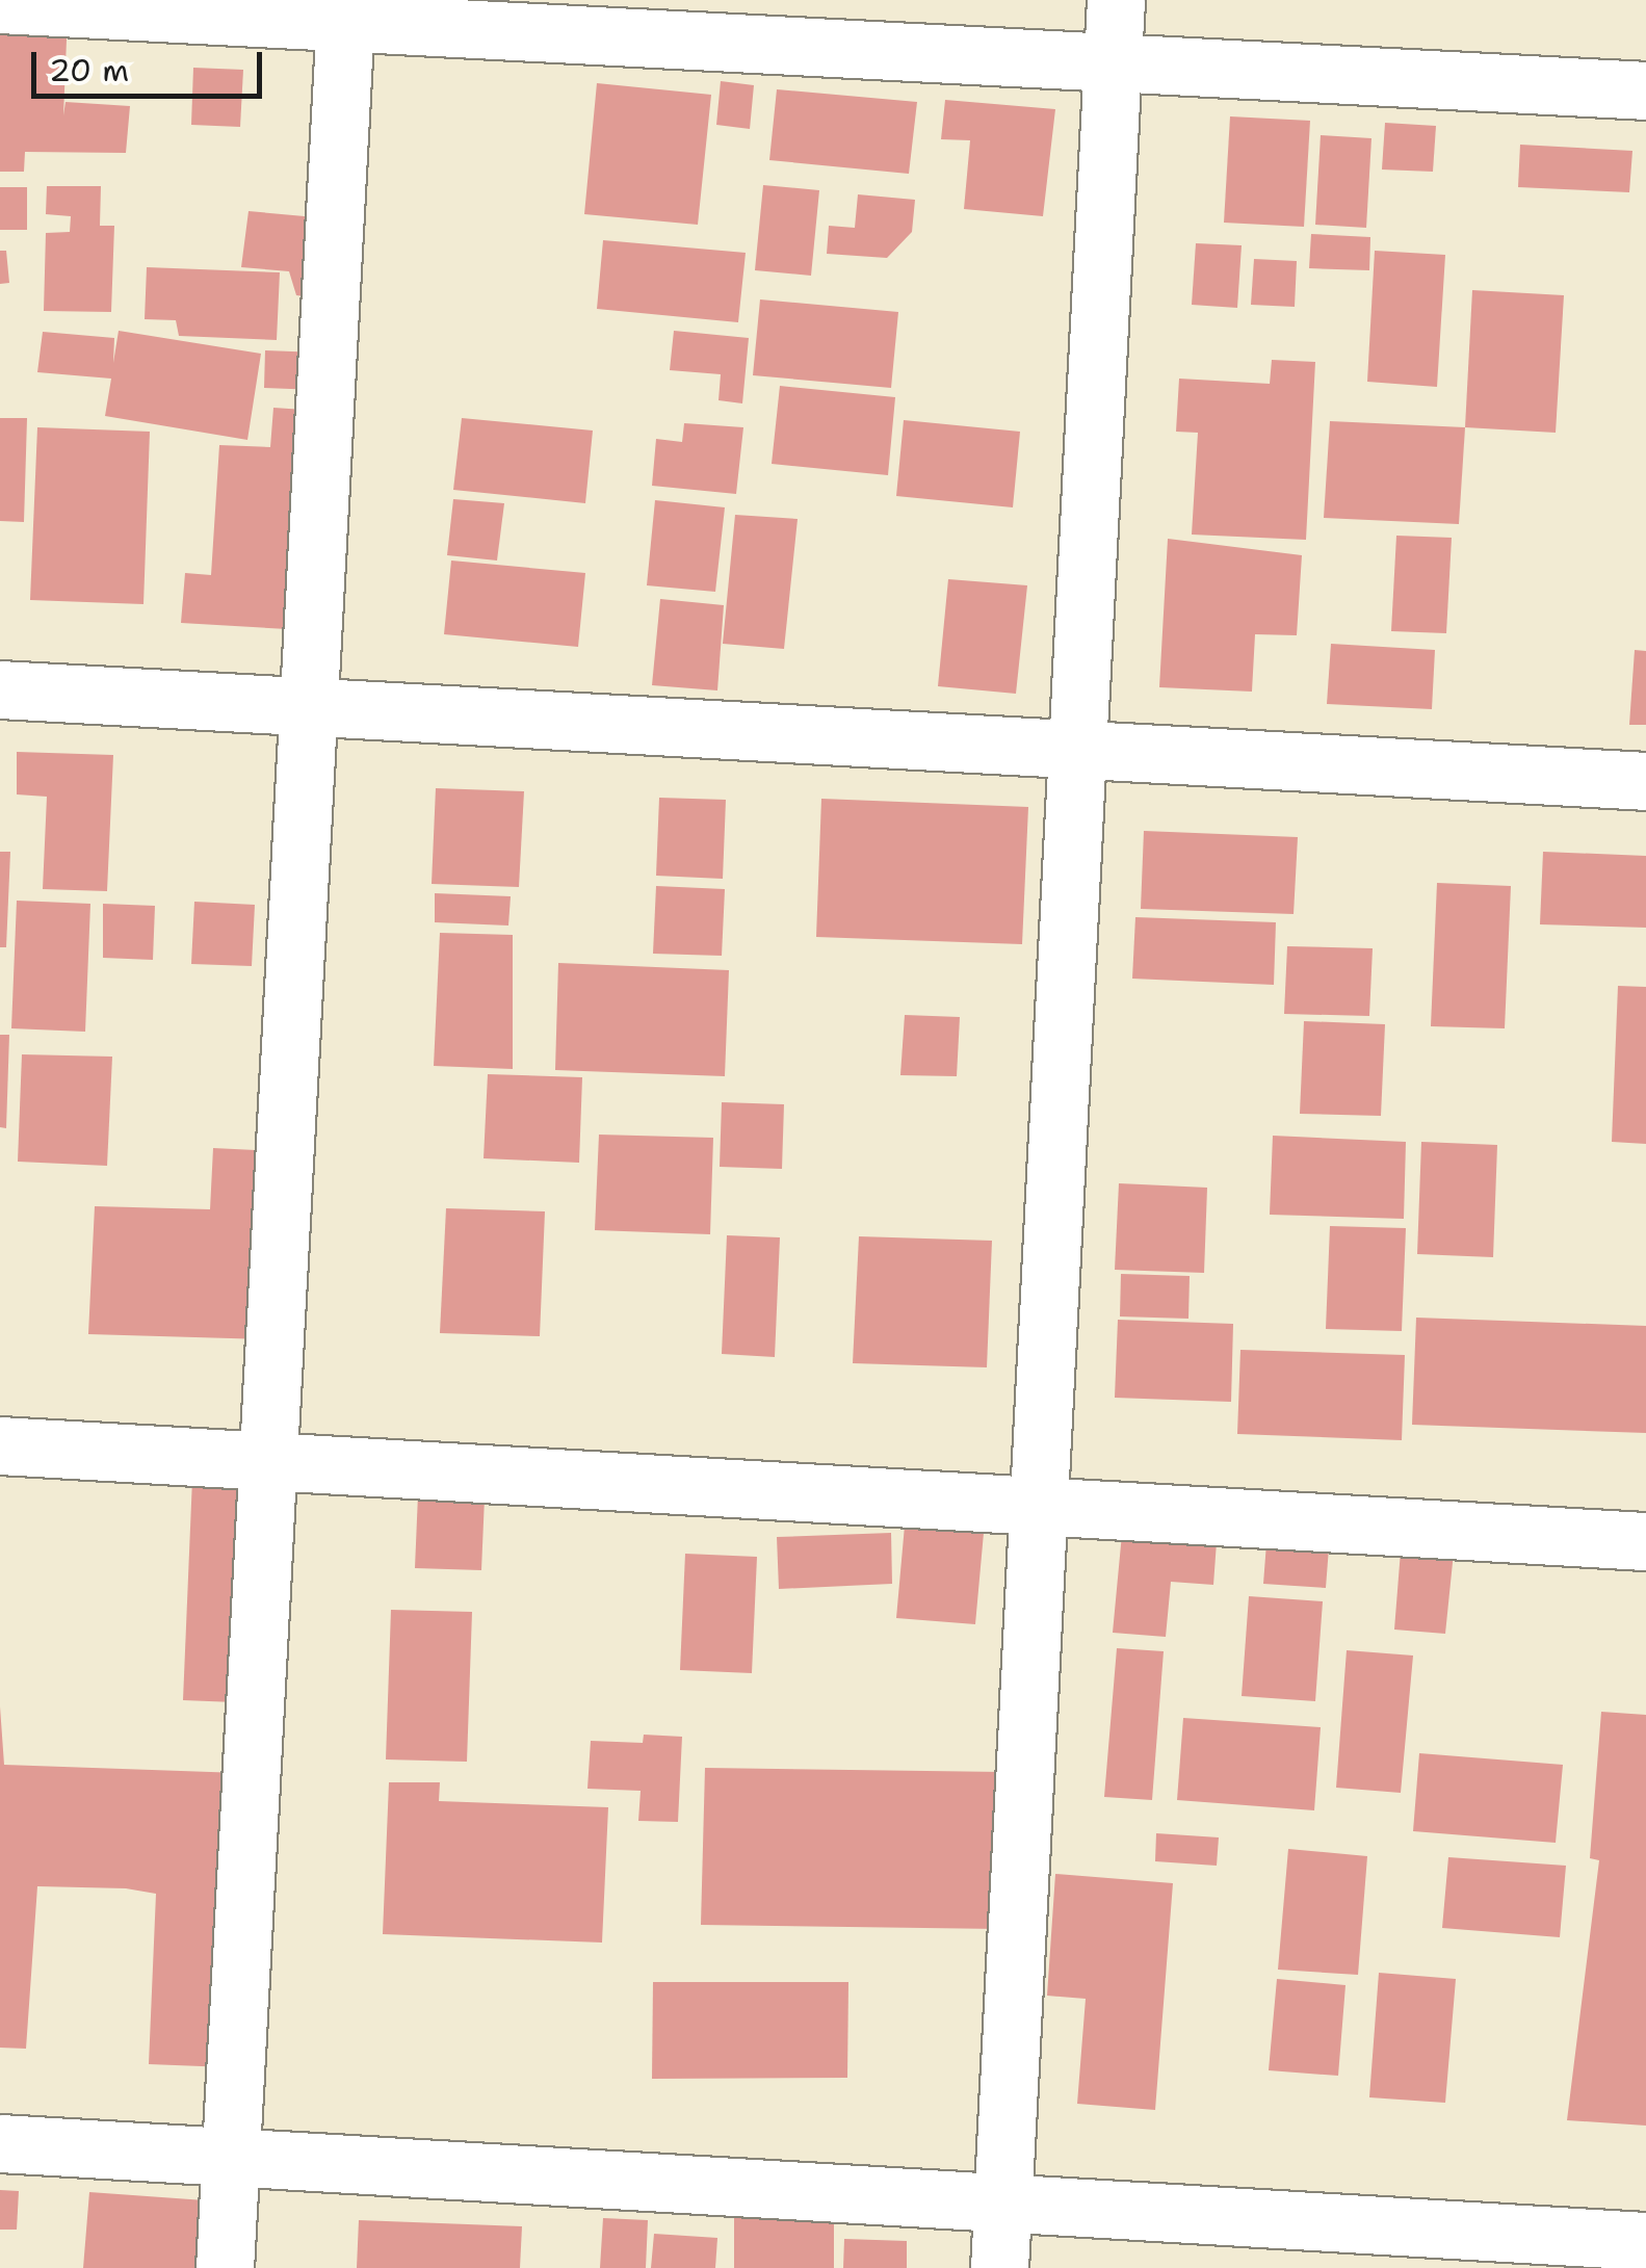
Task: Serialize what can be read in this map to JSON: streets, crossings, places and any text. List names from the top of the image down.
{
  "scale_bar": "20 m"
}
